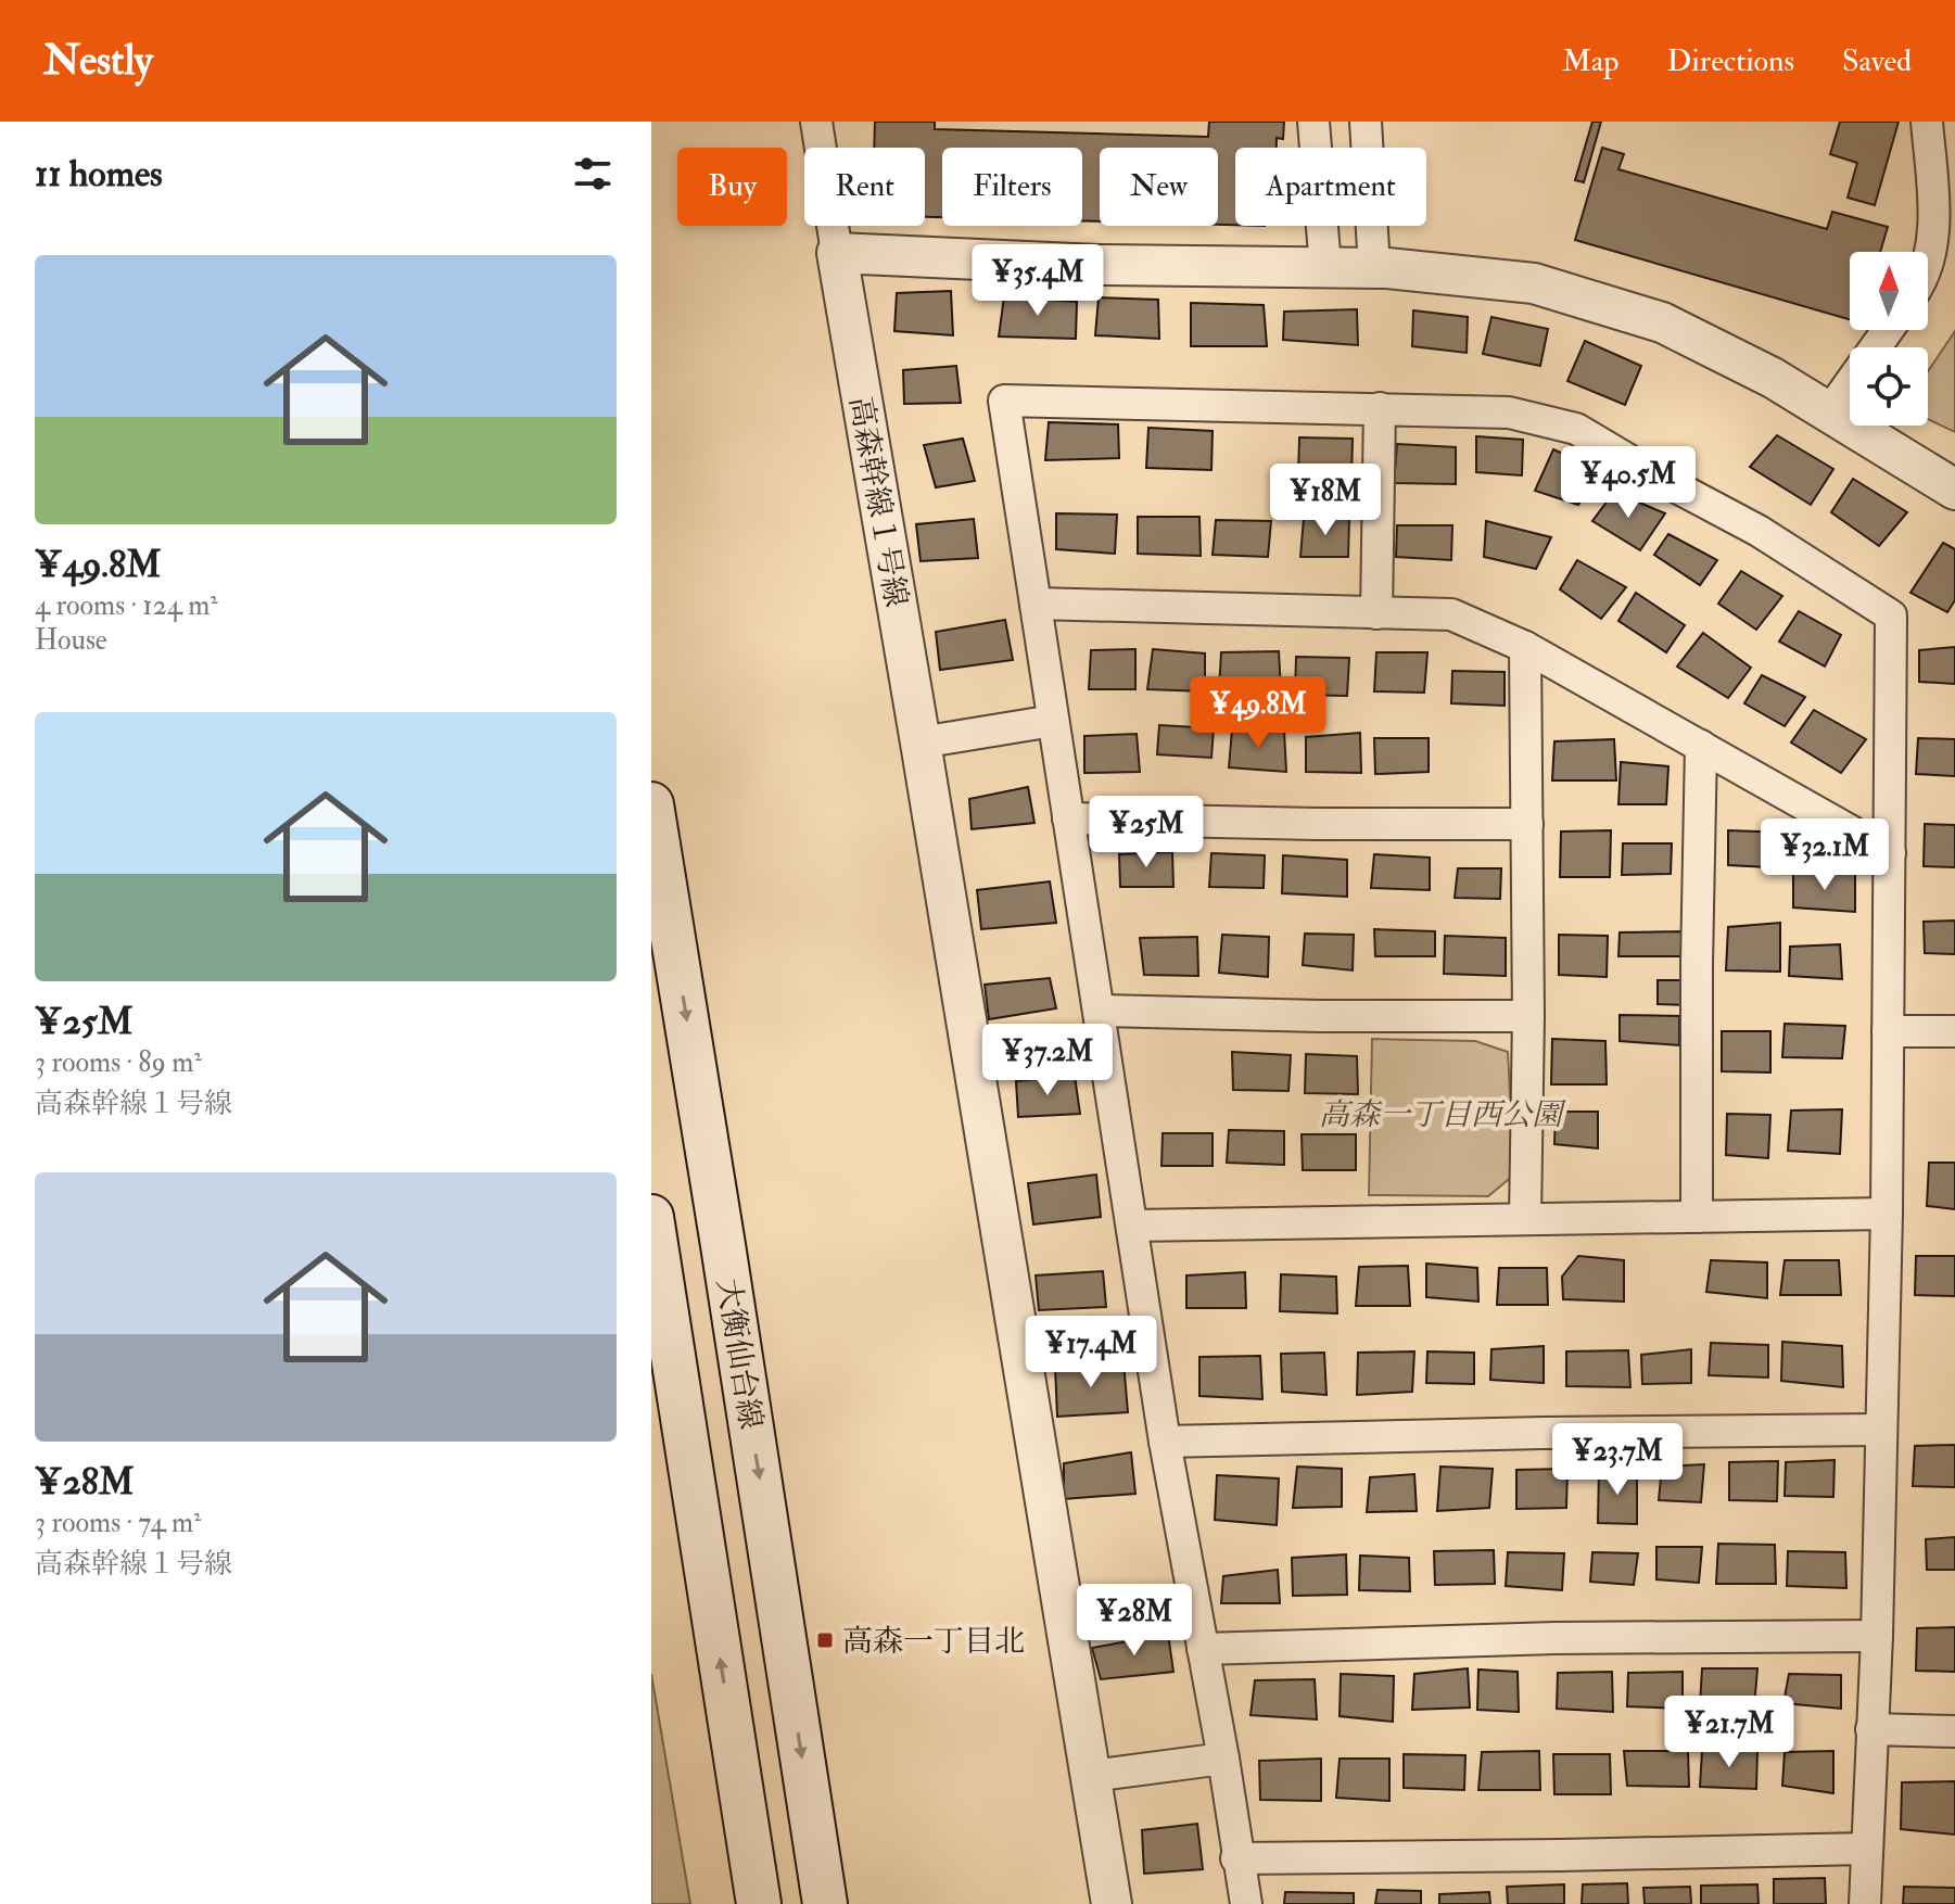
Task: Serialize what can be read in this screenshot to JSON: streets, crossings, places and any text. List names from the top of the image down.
{
  "streets": {
    "main road": ["大衡仙台線"],
    "street": ["高森幹線１号線"]
  },
  "parks": ["高森一丁目西公園"],
  "places": {
    "transit": ["高森一丁目北"]
  },
  "north": "top",
  "page": {
    "header": "Nestly",
    "nav": ["Map", "Directions", "Saved"],
    "heading": "11 homes",
    "chip": [
      "Buy",
      "Rent",
      "Filters",
      "New",
      "Apartment"
    ],
    "list": [
      {
        "name": "¥49.8M",
        "note": "4 rooms · 124 m² · House"
      },
      {
        "name": "¥25M",
        "note": "3 rooms · 89 m² · 高森幹線１号線"
      },
      {
        "name": "¥28M",
        "note": "3 rooms · 74 m² · 高森幹線１号線"
      }
    ],
    "price": [
      "¥35.4M",
      "¥40.5M",
      "¥18M",
      "¥49.8M",
      "¥25M",
      "¥32.1M",
      "¥37.2M",
      "¥17.4M",
      "¥23.7M",
      "¥28M",
      "¥21.7M"
    ]
  }
}
